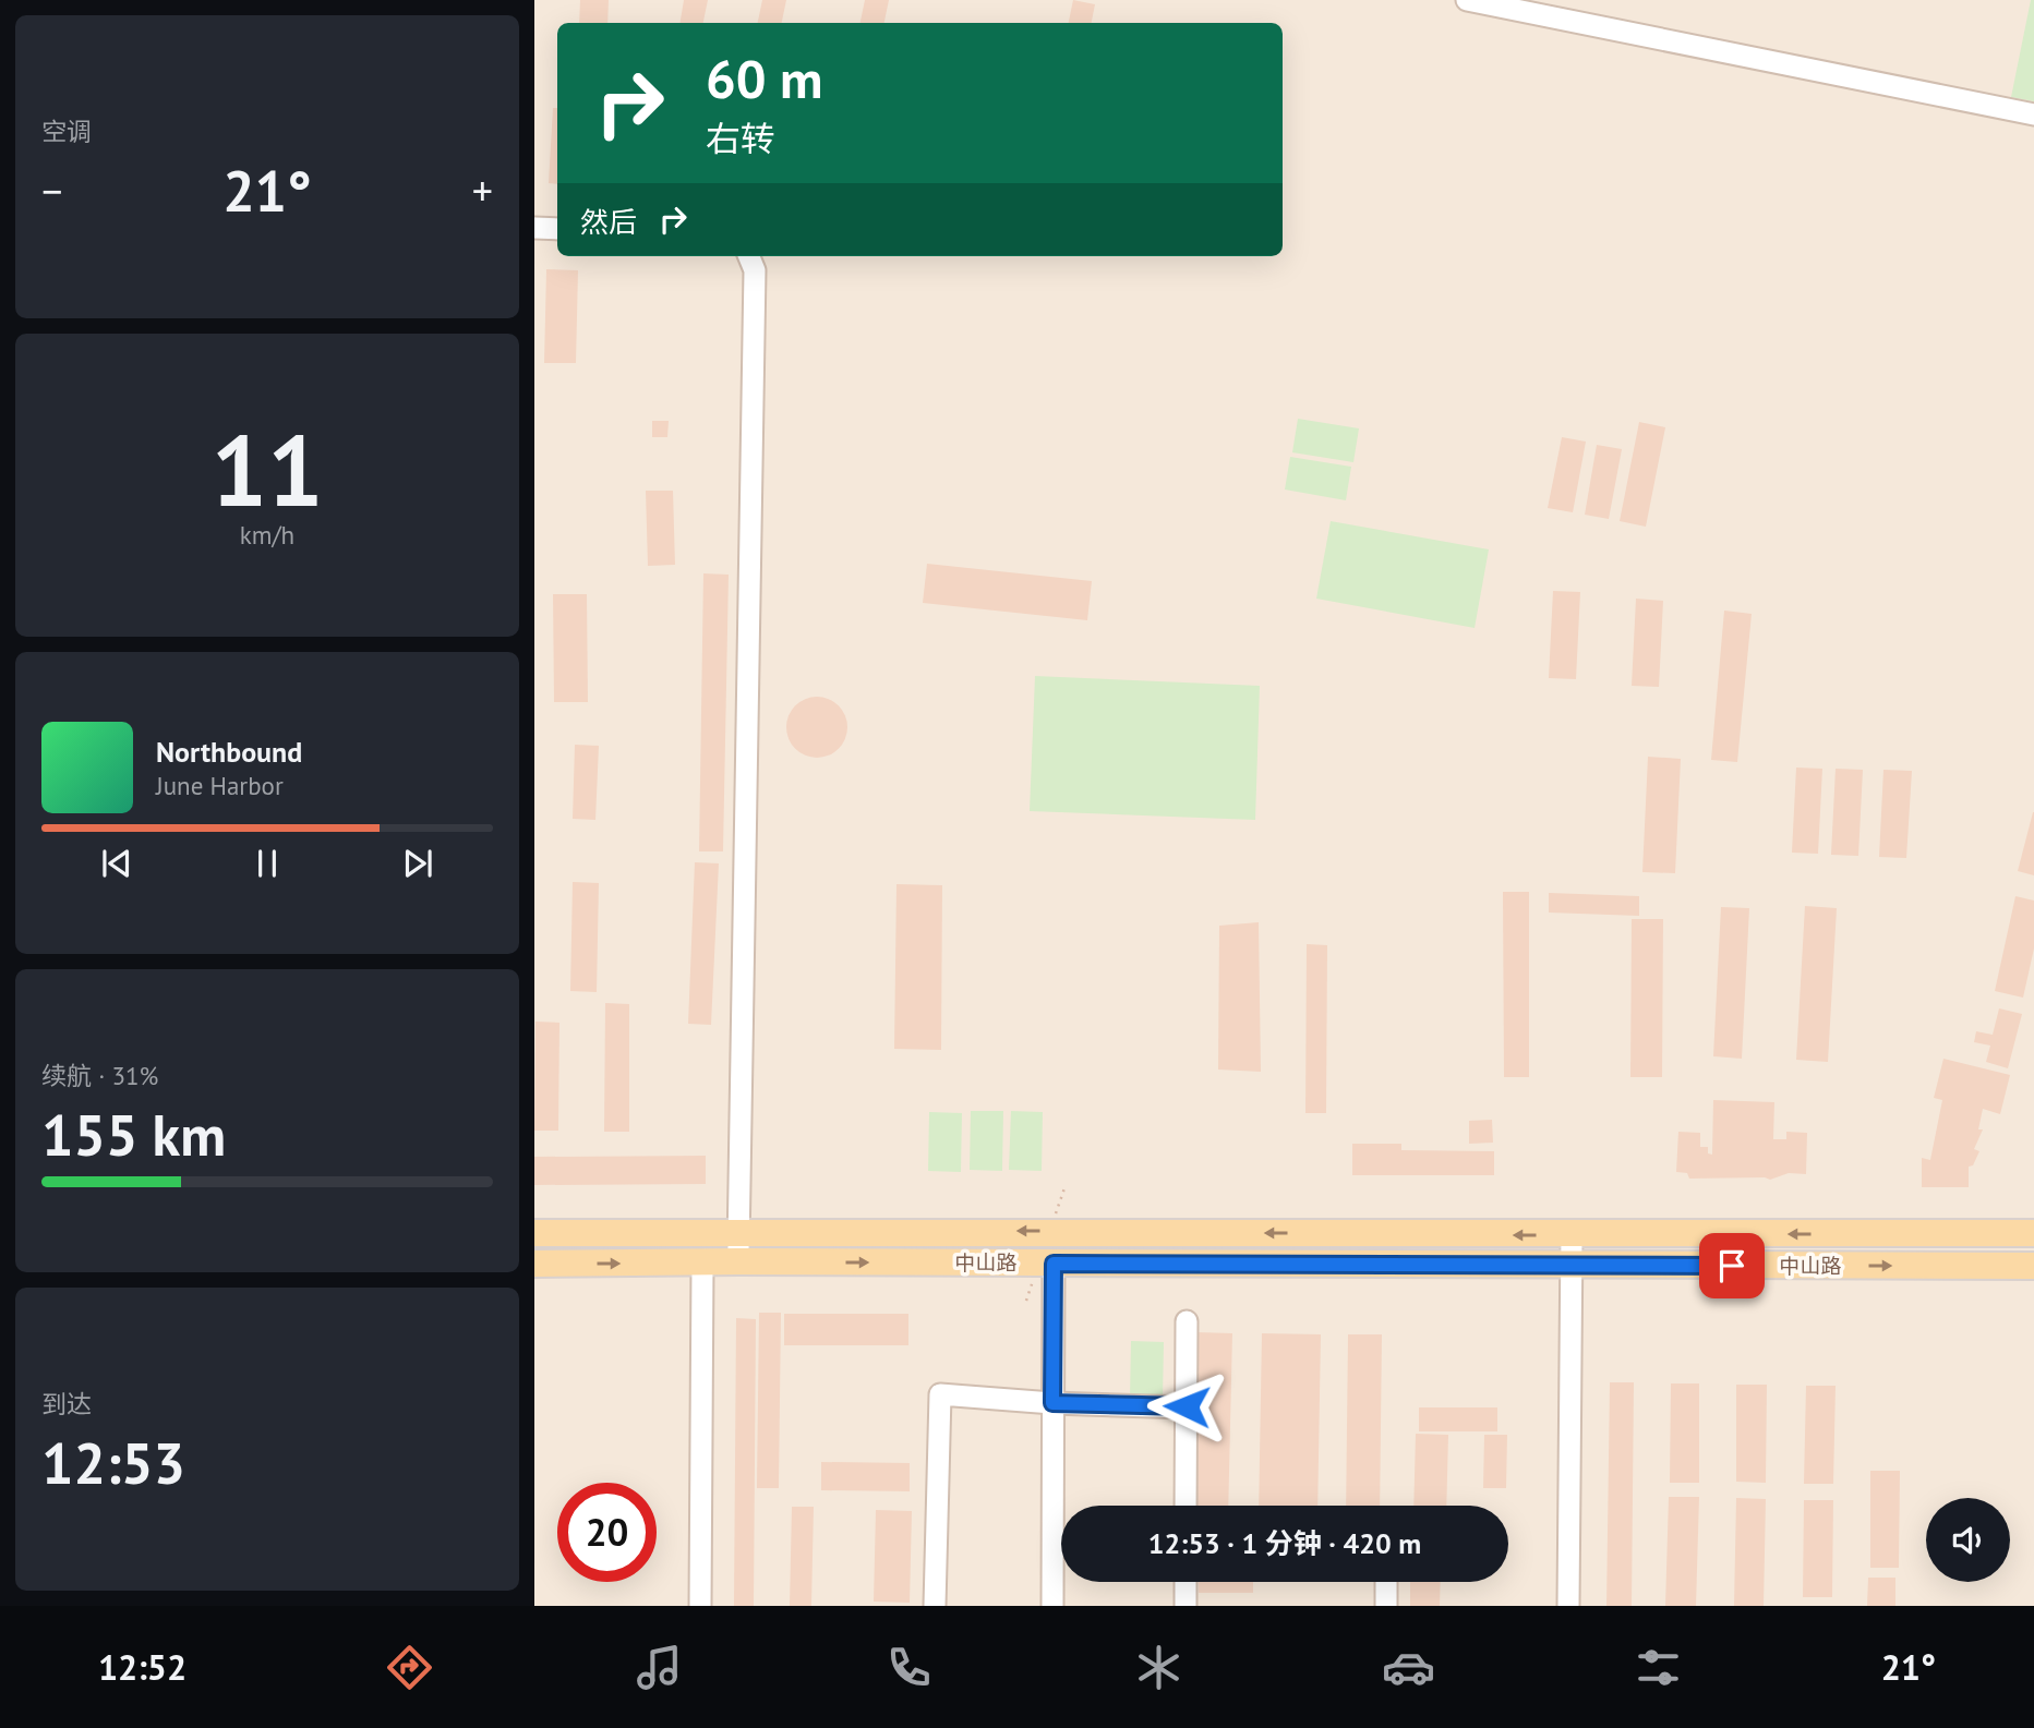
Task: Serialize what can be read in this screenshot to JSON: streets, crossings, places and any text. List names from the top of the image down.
{
  "streets": {
    "main road": ["中山路"]
  },
  "page": {
    "tile": [
      "空调",
      ["11", "km/h"],
      ["续航 · 31%", "155 km"],
      ["到达", "12:53"]
    ],
    "turn": ["60 m", "右转"],
    "heat": ["−", "21°", "+"],
    "then": "然后",
    "song": ["Northbound", "June Harbor"],
    "limit": "20",
    "trip": "12:53 · 1 分钟 · 420 m",
    "tabs": ["12:52", "21°"]
  }
}
